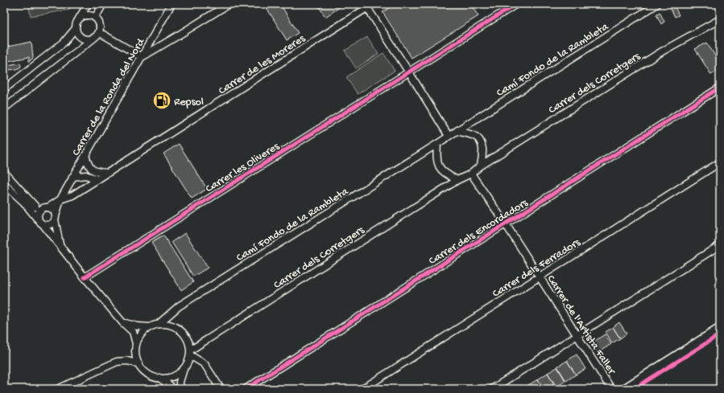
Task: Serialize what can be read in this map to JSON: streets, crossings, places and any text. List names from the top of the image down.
{
  "streets": {
    "street": [
      "Camí Fondo de la Rambleta",
      "Carrer de les Moreres",
      "Carrer dels Corretgers",
      "Carrer de la Ronda del Nord",
      "Carrer les Oliveres",
      "Carrer dels Encordadors",
      "Carrer dels Ferradors",
      "Carrer de l'Artista Faller"
    ]
  },
  "crossings": [
    ["Camí Fondo de la Rambleta", "Carrer dels Corretgers"],
    ["Camí Fondo de la Rambleta", "Carrer de l'Artista Faller"],
    ["Carrer de les Moreres", "Carrer de la Ronda del Nord"],
    ["Carrer dels Corretgers", "Carrer de l'Artista Faller"],
    ["Carrer dels Encordadors", "Carrer de l'Artista Faller"],
    ["Carrer dels Ferradors", "Carrer de l'Artista Faller"]
  ],
  "places": {
    "fuel station": ["Repsol"]
  }
}
